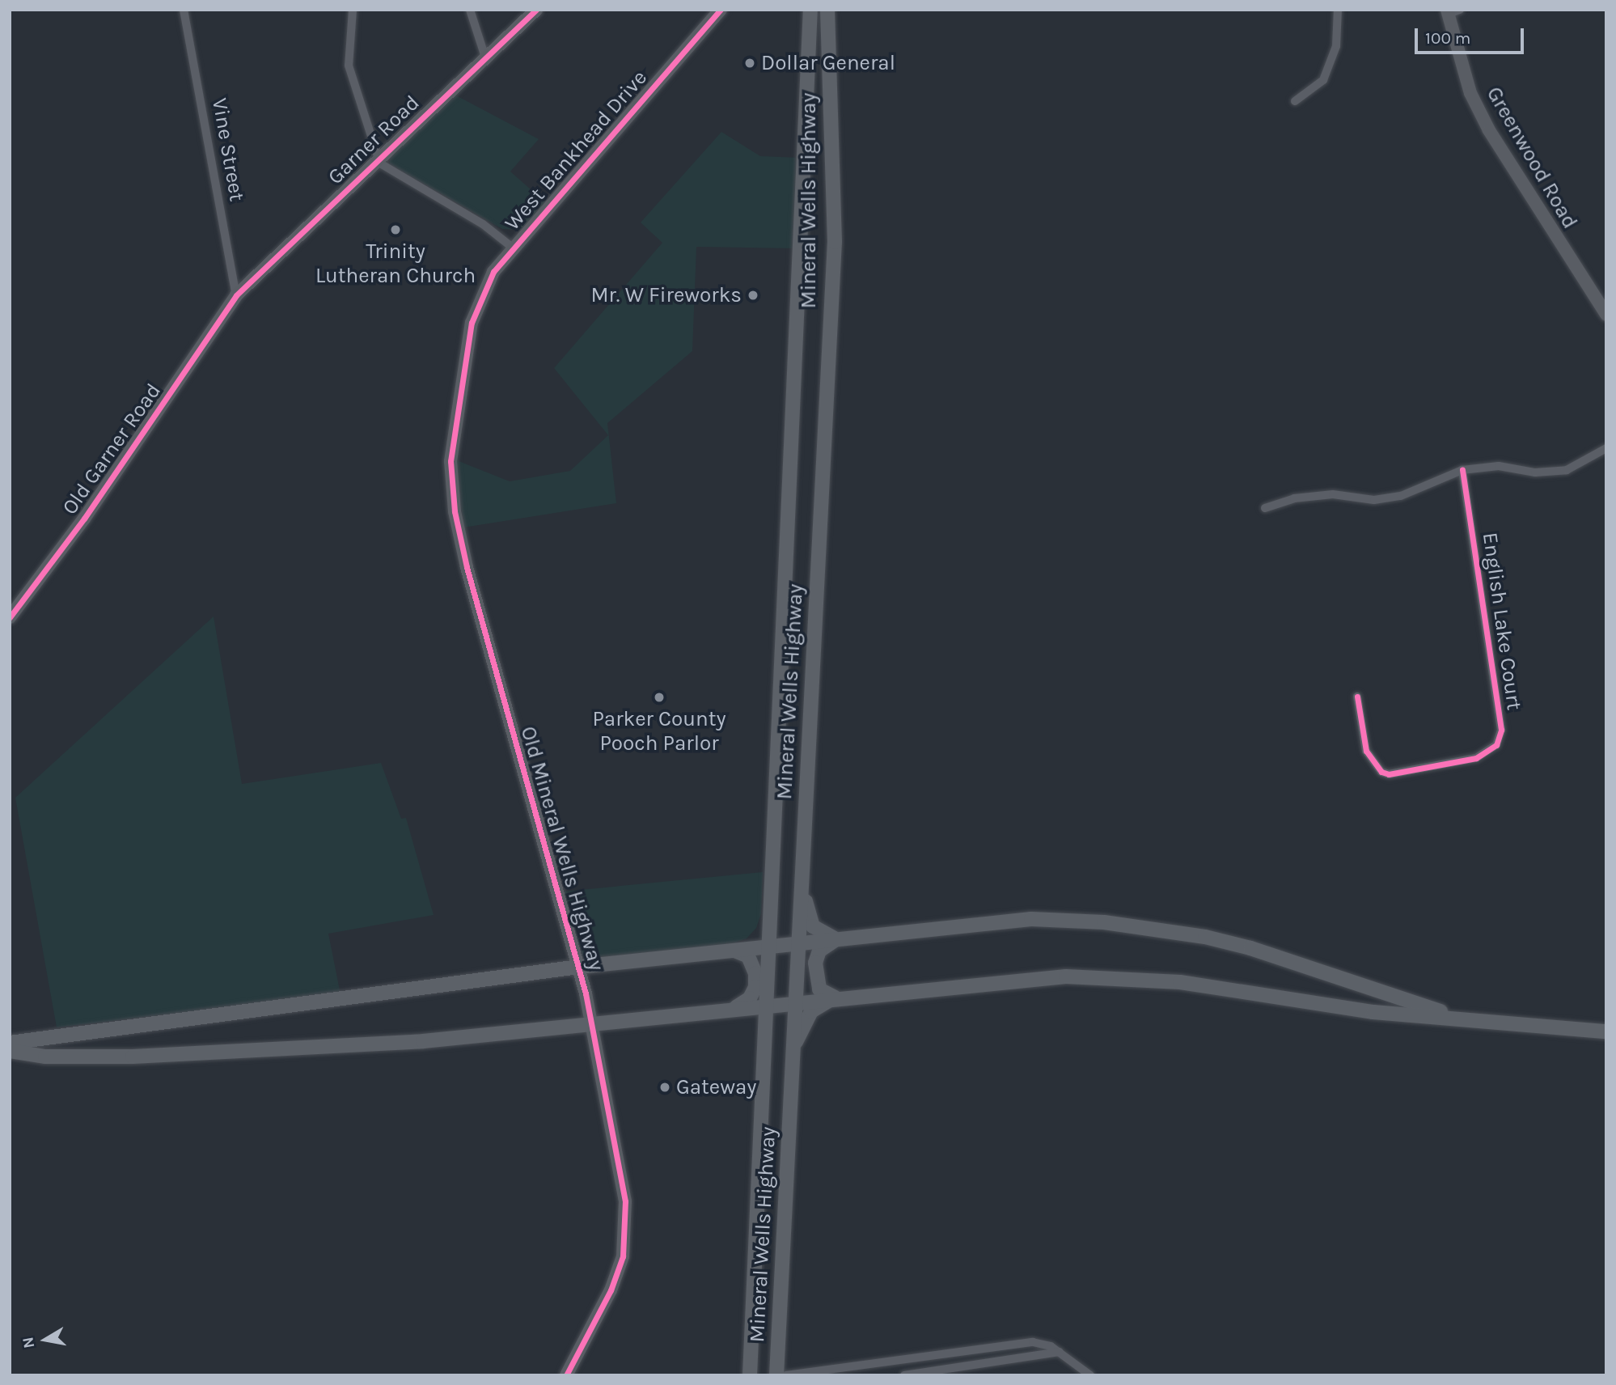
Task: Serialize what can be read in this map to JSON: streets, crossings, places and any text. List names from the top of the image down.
{
  "streets": {
    "main road": ["Mineral Wells Highway"],
    "street": [
      "Garner Road",
      "Vine Street",
      "West Bankhead Drive",
      "Greenwood Road",
      "Old Garner Road",
      "English Lake Court",
      "Old Mineral Wells Highway"
    ]
  },
  "crossings": [
    ["Garner Road", "Vine Street"],
    ["Garner Road", "Old Garner Road"],
    ["Vine Street", "Old Garner Road"],
    ["West Bankhead Drive", "Old Mineral Wells Highway"]
  ],
  "places": [
    "Dollar General",
    "Trinity Lutheran Church",
    "Mr. W Fireworks",
    "Parker County Pooch Parlor",
    "Gateway"
  ],
  "scale_bar": "100 m",
  "north": "left"
}
